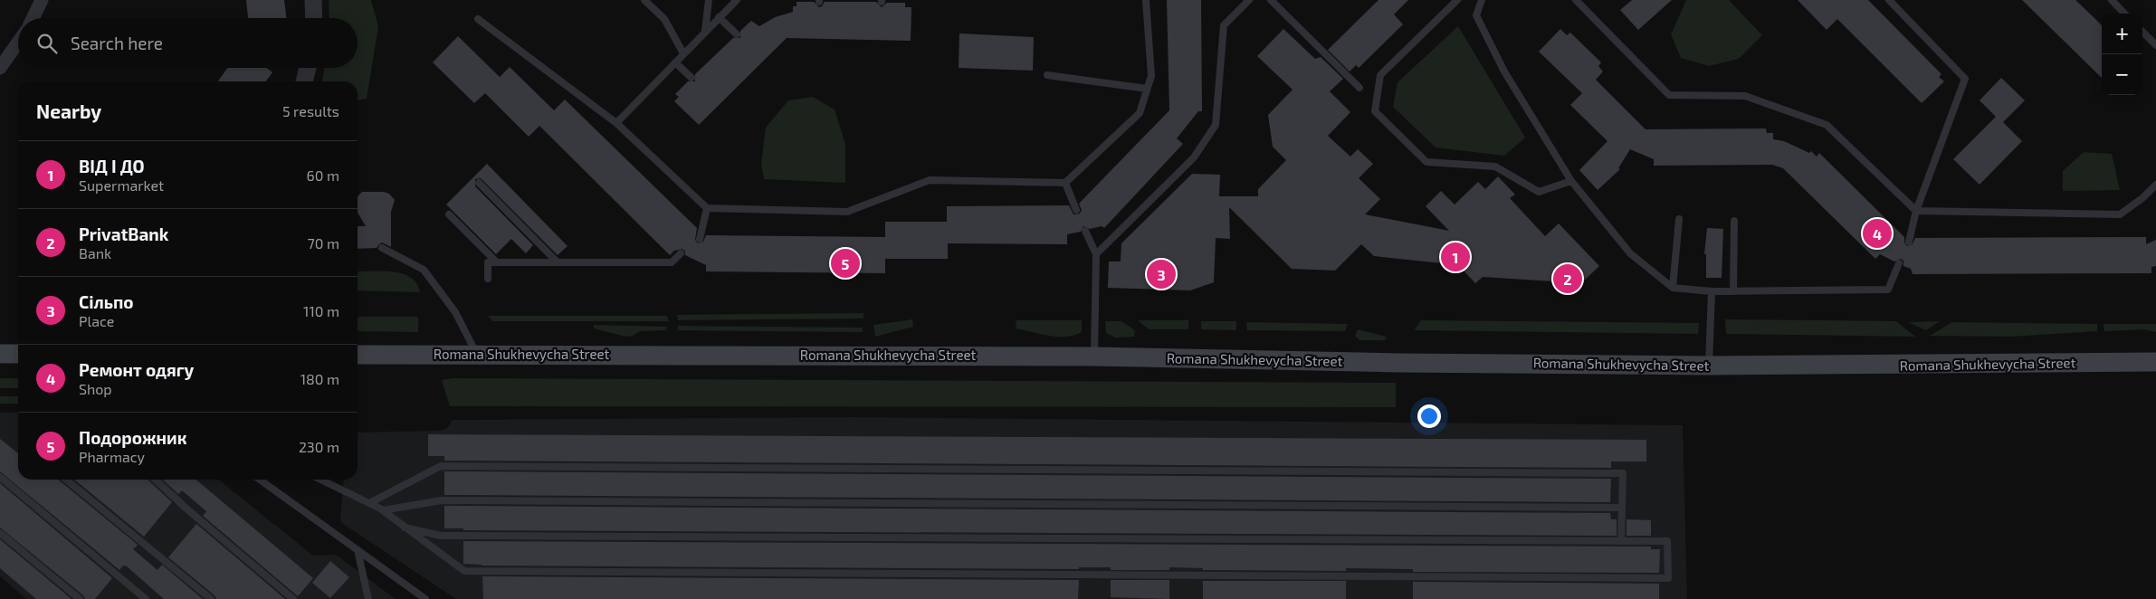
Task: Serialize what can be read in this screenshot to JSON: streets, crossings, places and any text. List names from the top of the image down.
{
  "streets": {
    "main road": ["Romana Shukhevycha Street"]
  },
  "page": {
    "map_buttons": ["+", "−"],
    "search": "Search here",
    "heading": ["Nearby", "5 results"],
    "list": [
      {
        "mark": "1",
        "name": "ВІД І ДО",
        "note": "Supermarket",
        "value": "60 m"
      },
      {
        "mark": "2",
        "name": "PrivatBank",
        "note": "Bank",
        "value": "70 m"
      },
      {
        "mark": "3",
        "name": "Сільпо",
        "note": "Place",
        "value": "110 m"
      },
      {
        "mark": "4",
        "name": "Ремонт одягу",
        "note": "Shop",
        "value": "180 m"
      },
      {
        "mark": "5",
        "name": "Подорожник",
        "note": "Pharmacy",
        "value": "230 m"
      }
    ],
    "pins": [
      "4",
      "1",
      "5",
      "3",
      "2"
    ]
  }
}
